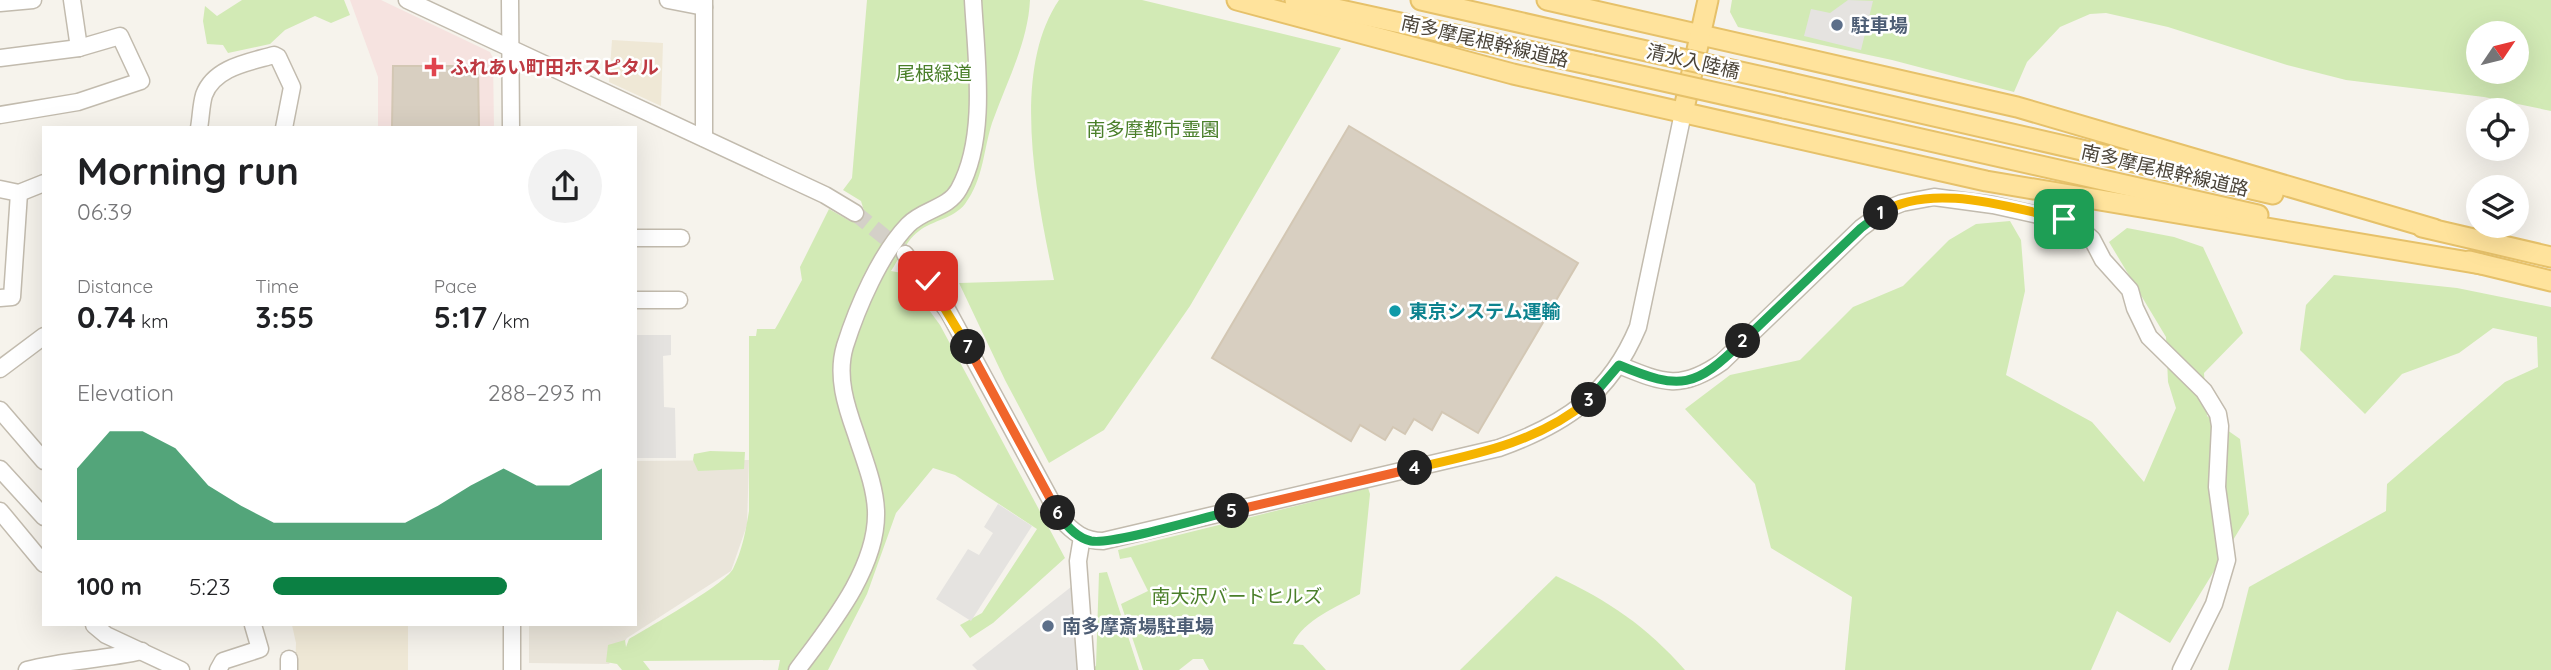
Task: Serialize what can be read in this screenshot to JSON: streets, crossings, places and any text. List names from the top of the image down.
{
  "streets": {
    "main road": ["南多摩尾根幹線道路", "清水入陸橋"]
  },
  "crossings": [
    ["南多摩尾根幹線道路", "清水入陸橋"]
  ],
  "parks": ["尾根緑道", "南多摩都市霊園", "南大沢バードヒルズ"],
  "places": {
    "other": ["駐車場", "東京システム運輸", "南多摩斎場駐車場"],
    "health": ["ふれあい町田ホスピタル"]
  },
  "north": "top right",
  "page": {
    "heading": ["Morning run", "06:39"],
    "pins": [
      "1",
      "2",
      "7",
      "3",
      "4",
      "5",
      "6"
    ],
    "stats": [
      ["Distance", "0.74 km"],
      ["Time", "3:55"],
      ["Pace", "5:17 /km"]
    ],
    "chart": ["Elevation", "288–293 m"],
    "list": [
      {
        "name": "100 m",
        "note": "5:23"
      }
    ]
  }
}
